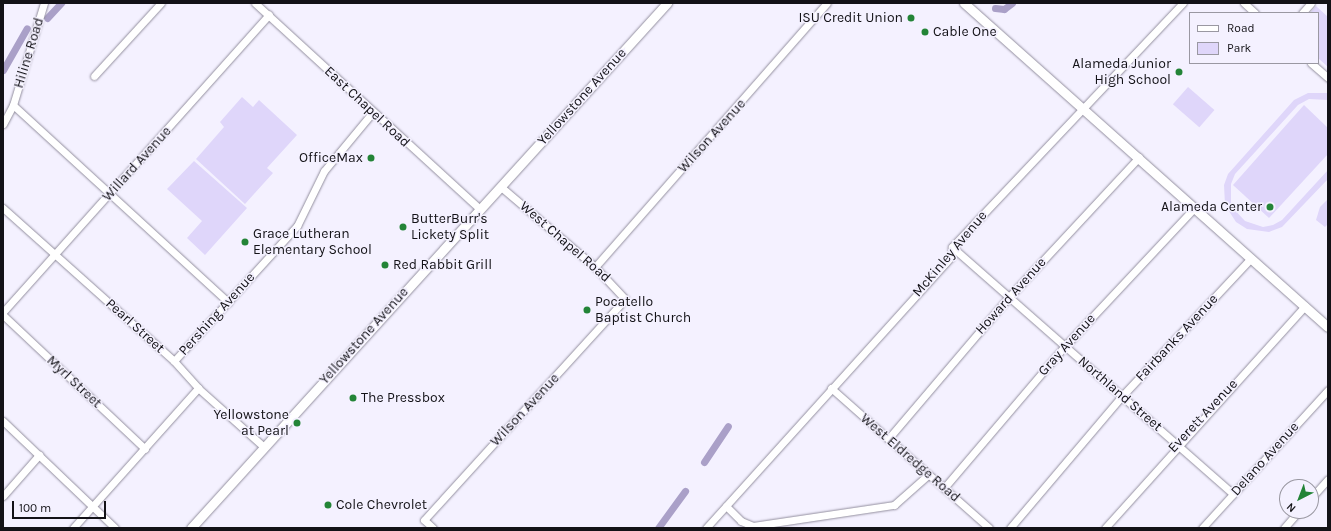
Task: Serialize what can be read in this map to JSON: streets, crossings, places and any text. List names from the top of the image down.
{
  "streets": {
    "main road": ["Yellowstone Avenue"],
    "street": [
      "Hiline Road",
      "East Chapel Road",
      "Wilson Avenue",
      "Willard Avenue",
      "West Chapel Road",
      "McKinley Avenue",
      "Howard Avenue",
      "Pershing Avenue",
      "Pearl Street",
      "Fairbanks Avenue",
      "Gray Avenue",
      "Myrl Street",
      "Northland Street",
      "Everett Avenue",
      "West Eldredge Road",
      "Delano Avenue"
    ]
  },
  "crossings": [
    ["Yellowstone Avenue", "East Chapel Road"],
    ["Yellowstone Avenue", "West Chapel Road"],
    ["Yellowstone Avenue", "Pearl Street"],
    ["East Chapel Road", "Willard Avenue"],
    ["East Chapel Road", "Pershing Avenue"],
    ["Wilson Avenue", "West Chapel Road"],
    ["Willard Avenue", "Pearl Street"],
    ["Willard Avenue", "Myrl Street"],
    ["McKinley Avenue", "Northland Street"],
    ["McKinley Avenue", "West Eldredge Road"],
    ["Howard Avenue", "Northland Street"],
    ["Howard Avenue", "West Eldredge Road"],
    ["Pershing Avenue", "Pearl Street"],
    ["Fairbanks Avenue", "Northland Street"],
    ["Gray Avenue", "Northland Street"],
    ["Gray Avenue", "West Eldredge Road"],
    ["Northland Street", "Everett Avenue"],
    ["Northland Street", "Delano Avenue"]
  ],
  "places": [
    "ISU Credit Union",
    "Cable One",
    "Alameda Junior High School",
    "OfficeMax",
    "Alameda Center",
    "ButterBurr's Lickety Split",
    "Grace Lutheran Elementary School",
    "Red Rabbit Grill",
    "Pocatello Baptist Church",
    "The Pressbox",
    "Yellowstone at Pearl",
    "Cole Chevrolet"
  ],
  "legend": ["Road", "Park"],
  "scale_bar": "100 m",
  "north": "bottom left"
}
